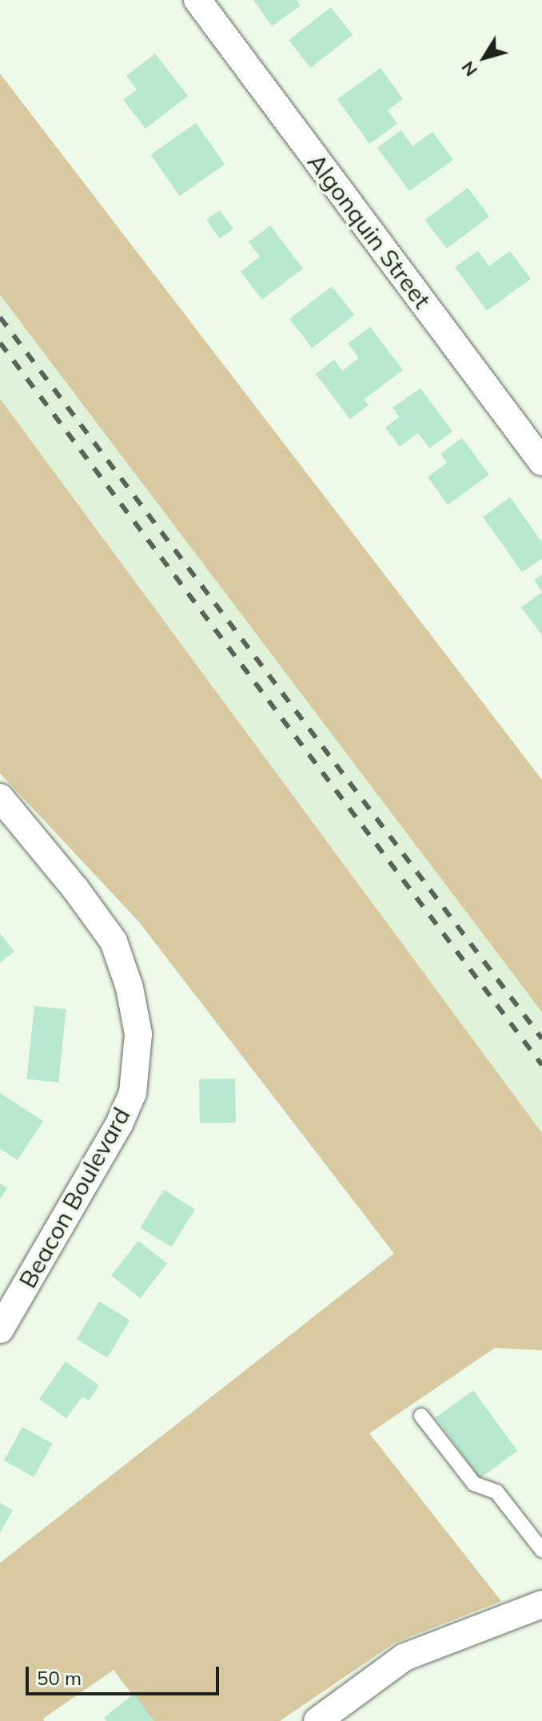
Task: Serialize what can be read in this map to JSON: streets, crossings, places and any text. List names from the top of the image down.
{
  "streets": {
    "street": ["Algonquin Street", "Beacon Boulevard"]
  },
  "scale_bar": "50 m",
  "north": "bottom left"
}
